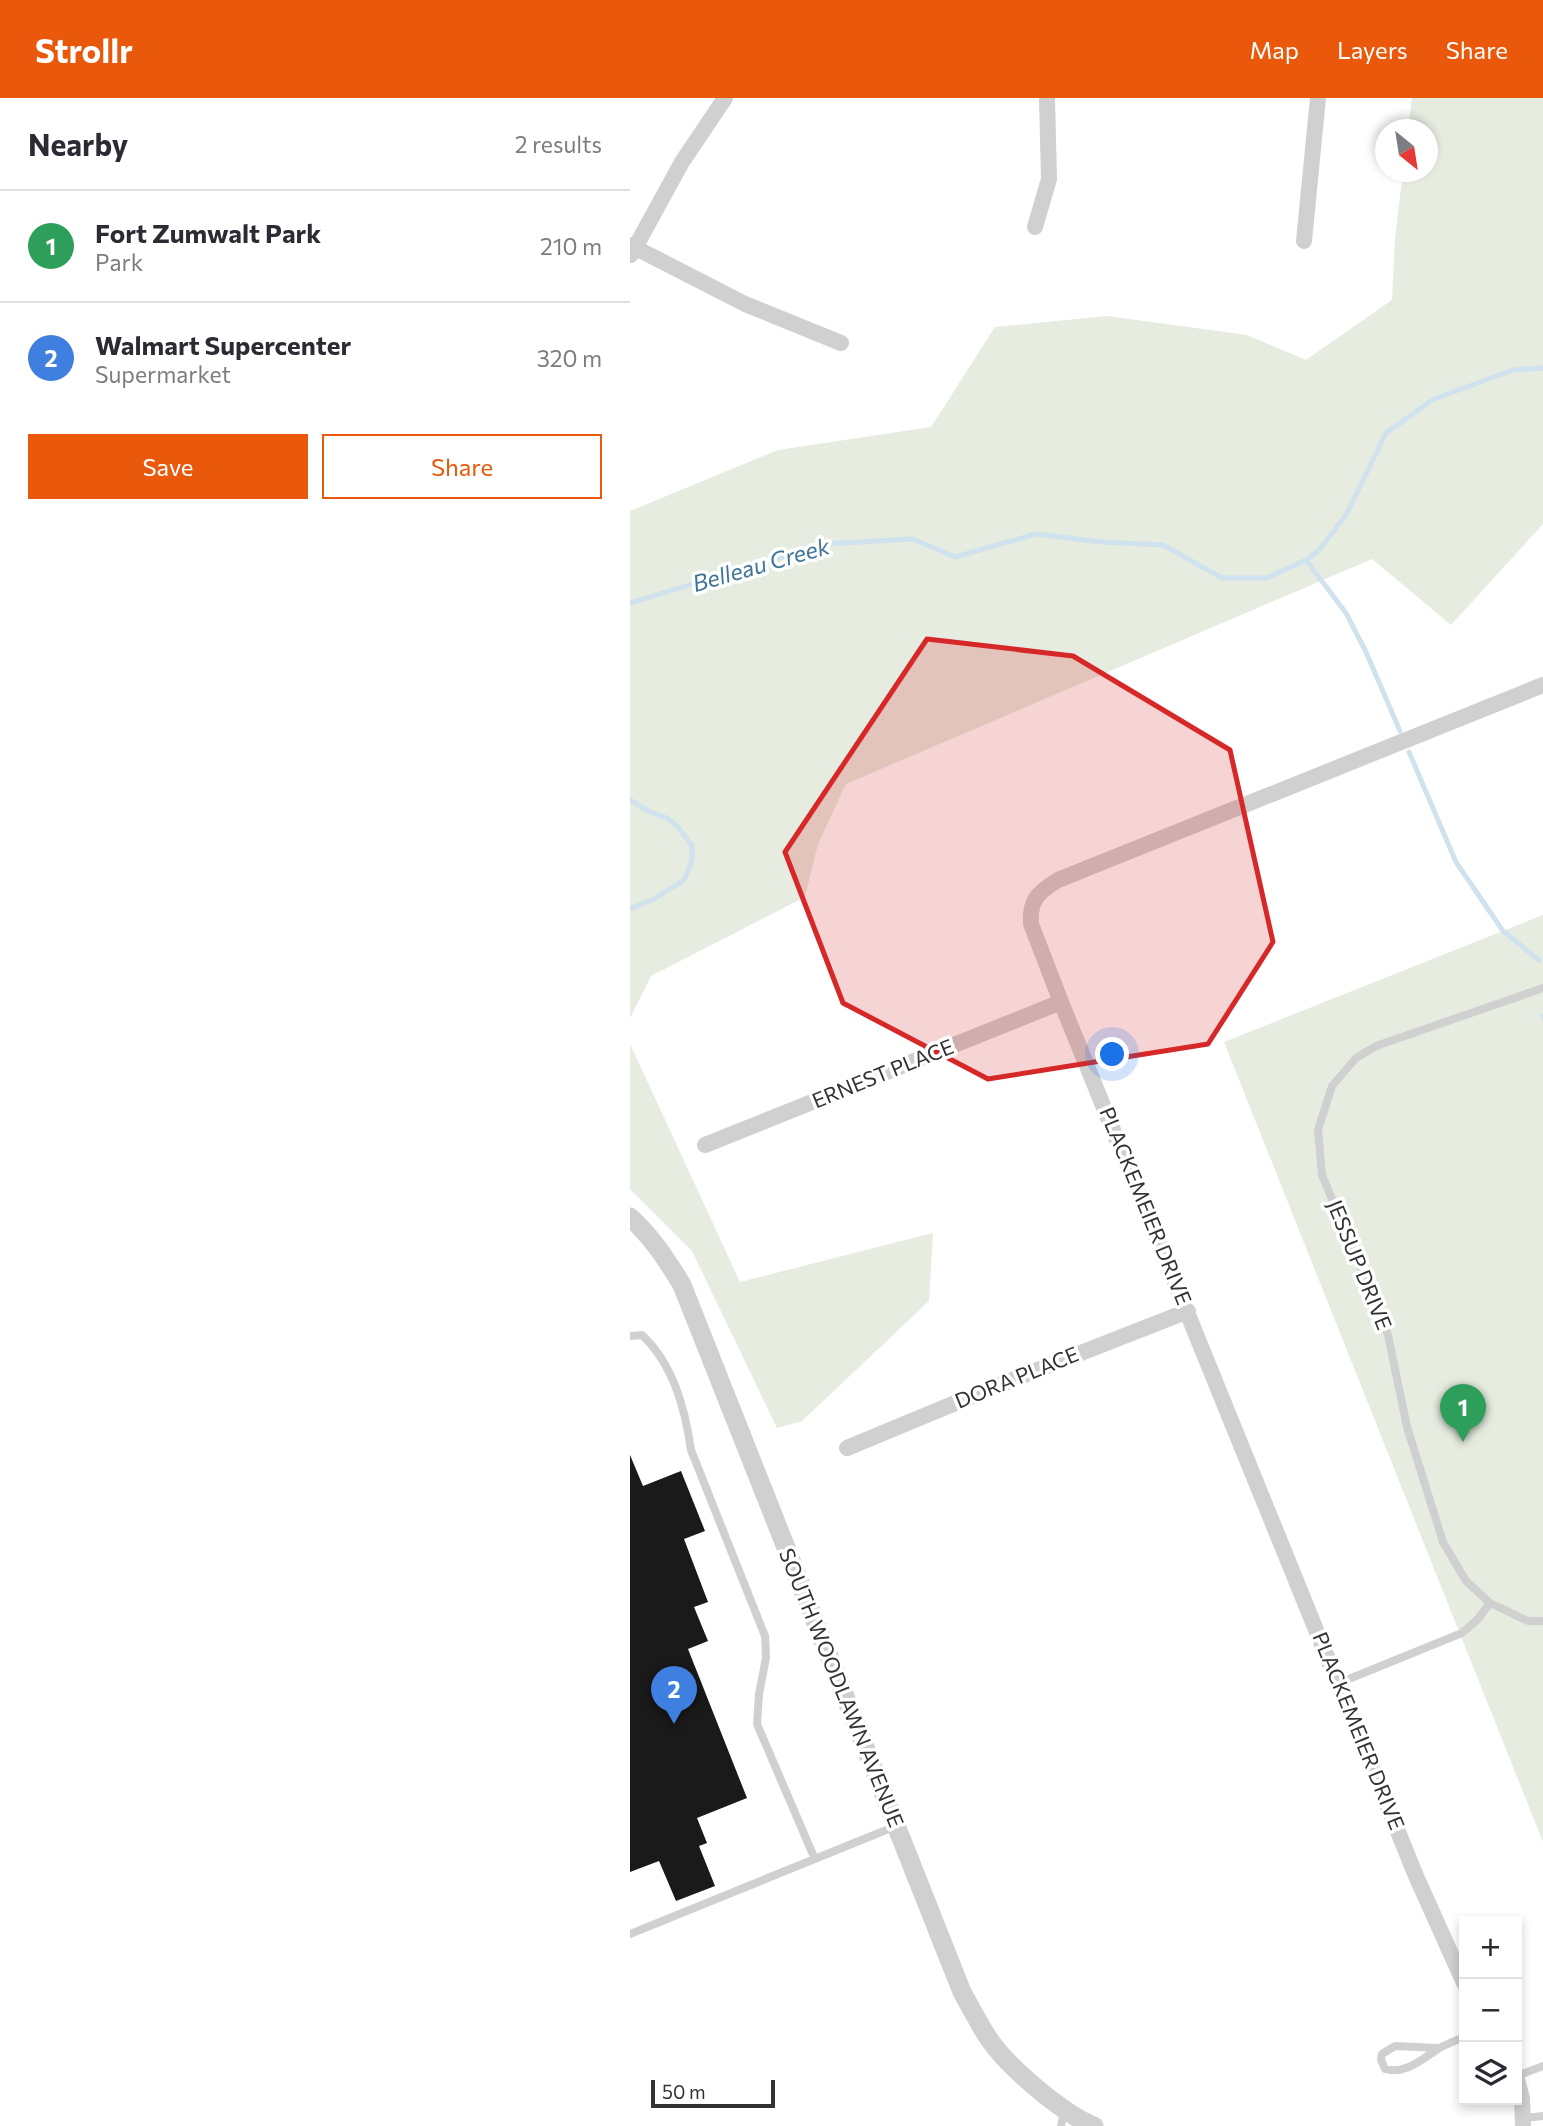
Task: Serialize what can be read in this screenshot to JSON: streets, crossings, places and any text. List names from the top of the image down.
{
  "streets": {
    "street": [
      "ERNEST PLACE",
      "PLACKEMEIER DRIVE",
      "DORA PLACE",
      "SOUTH WOODLAWN AVENUE"
    ],
    "lane": ["JESSUP DRIVE"]
  },
  "crossings": [
    ["ERNEST PLACE", "PLACKEMEIER DRIVE"],
    ["PLACKEMEIER DRIVE", "DORA PLACE"]
  ],
  "water": ["Belleau Creek"],
  "scale_bar": "50 m",
  "north": "bottom right",
  "page": {
    "header": "Strollr",
    "nav": ["Map", "Layers", "Share"],
    "heading": ["Nearby", "2 results"],
    "list": [
      {
        "mark": "1",
        "name": "Fort Zumwalt Park",
        "note": "Park",
        "value": "210 m"
      },
      {
        "mark": "2",
        "name": "Walmart Supercenter",
        "note": "Supermarket",
        "value": "320 m"
      }
    ],
    "buttons": ["Save", "Share"],
    "pins": ["1", "2"],
    "map_buttons": ["+", "−"],
    "scale": "50 m"
  }
}
